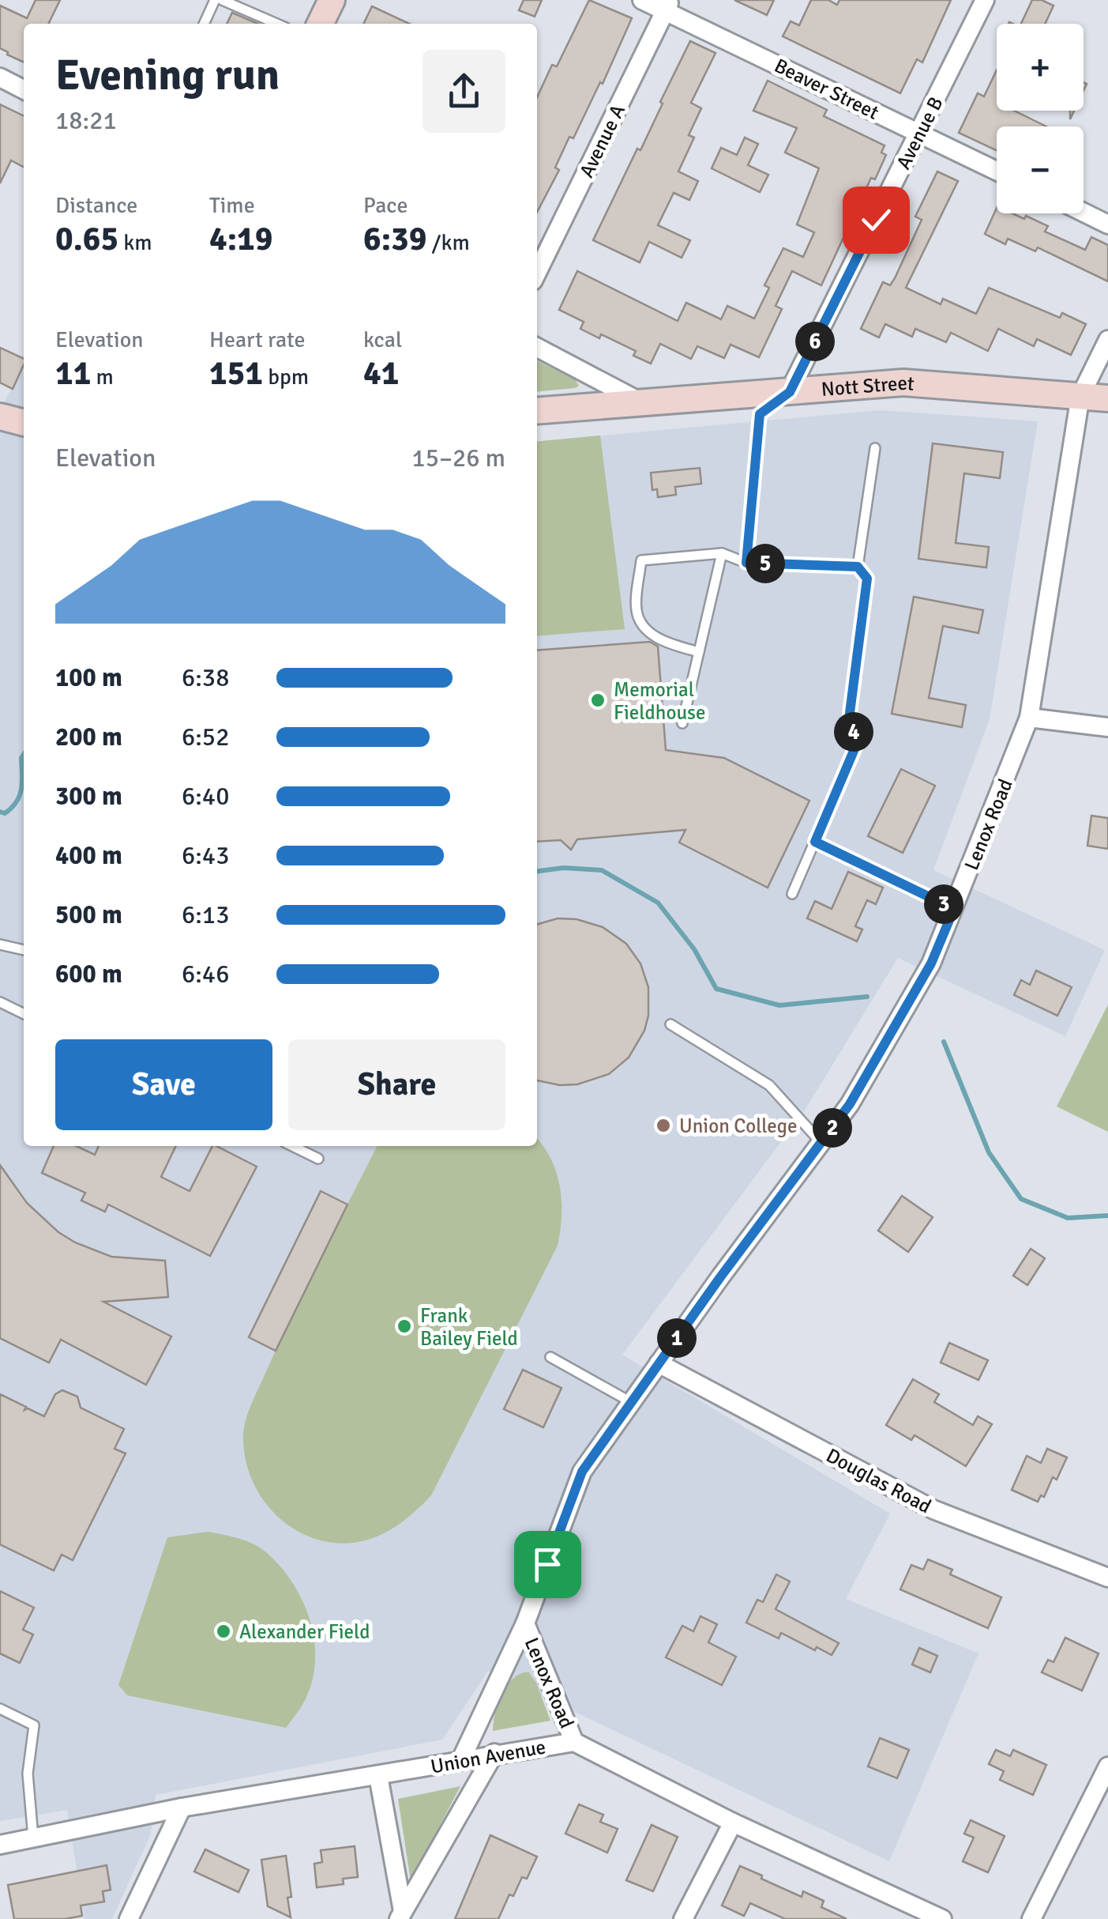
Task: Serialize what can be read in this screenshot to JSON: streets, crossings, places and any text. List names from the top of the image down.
{
  "streets": {
    "main road": ["Nott Street"],
    "street": [
      "Beaver Street",
      "Avenue B",
      "Avenue A",
      "Lenox Road",
      "Douglas Road",
      "Union Avenue"
    ]
  },
  "crossings": [
    ["Beaver Street", "Avenue B"],
    ["Beaver Street", "Avenue A"],
    ["Avenue B", "Nott Street"],
    ["Nott Street", "Lenox Road"],
    ["Lenox Road", "Douglas Road"],
    ["Lenox Road", "Union Avenue"]
  ],
  "places": [
    "Memorial Fieldhouse",
    "Union College",
    "Frank Bailey Field",
    "Alexander Field"
  ],
  "page": {
    "map_buttons": ["+", "−"],
    "heading": ["Evening run", "18:21"],
    "stats": [
      ["Distance", "0.65 km"],
      ["Time", "4:19"],
      ["Pace", "6:39 /km"],
      ["Elevation", "11 m"],
      ["Heart rate", "151 bpm"],
      ["kcal", "41"]
    ],
    "pins": [
      "6",
      "5",
      "4",
      "3",
      "2",
      "1"
    ],
    "chart": ["Elevation", "15–26 m"],
    "list": [
      {
        "name": "100 m",
        "note": "6:38"
      },
      {
        "name": "200 m",
        "note": "6:52"
      },
      {
        "name": "300 m",
        "note": "6:40"
      },
      {
        "name": "400 m",
        "note": "6:43"
      },
      {
        "name": "500 m",
        "note": "6:13"
      },
      {
        "name": "600 m",
        "note": "6:46"
      }
    ],
    "buttons": ["Save", "Share"]
  }
}
